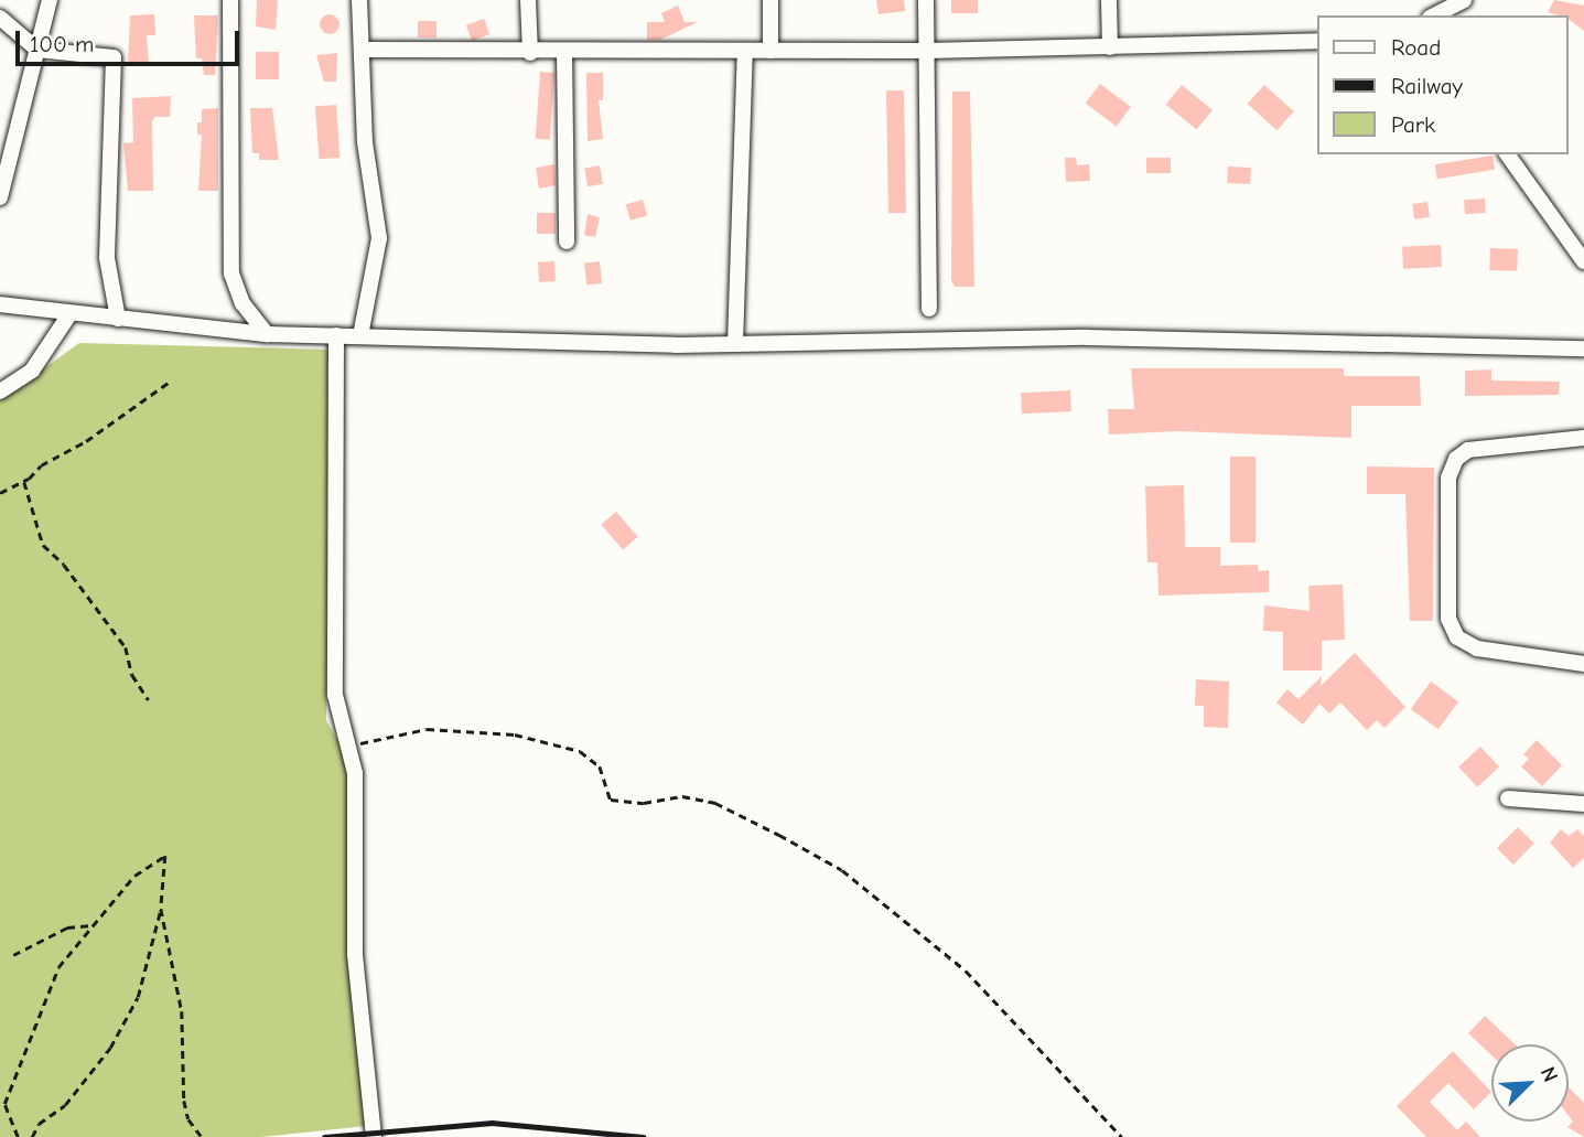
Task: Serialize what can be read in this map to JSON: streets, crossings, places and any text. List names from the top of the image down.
{
  "legend": ["Road", "Railway", "Park"],
  "scale_bar": "100 m",
  "north": "top right"
}
